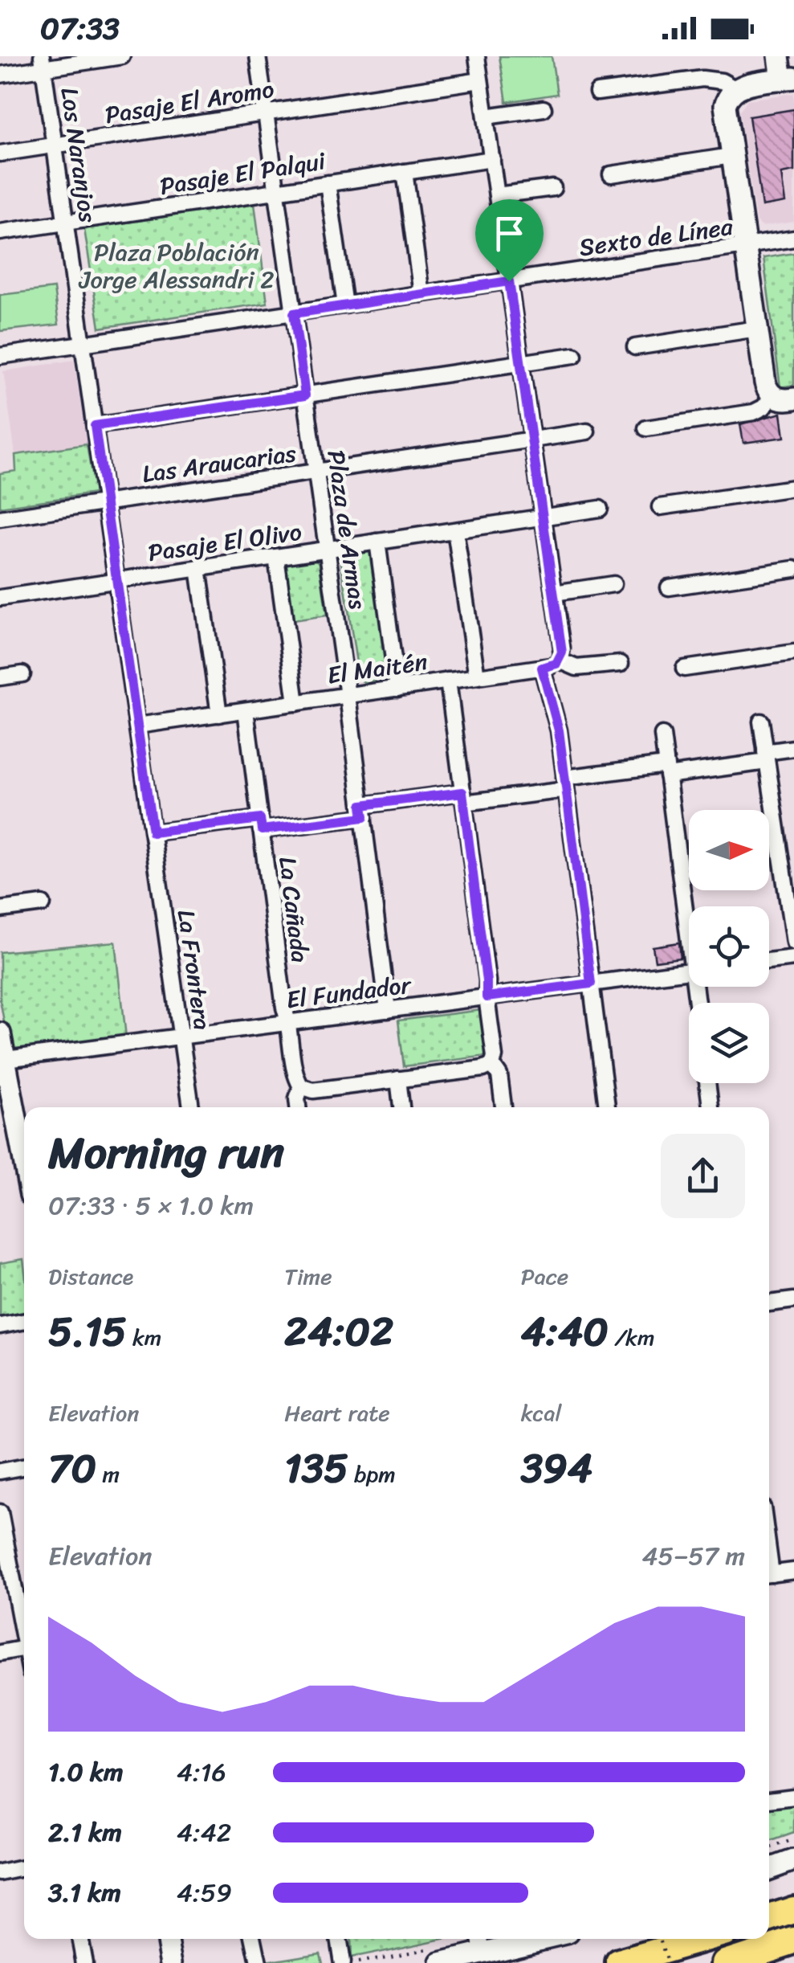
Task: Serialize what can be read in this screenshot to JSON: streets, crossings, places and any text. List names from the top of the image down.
{
  "streets": {
    "street": [
      "Pasaje El Aromo",
      "Los Naranjos",
      "Pasaje El Palqui",
      "Sexto de Línea",
      "Las Araucarias",
      "Plaza de Armas",
      "Pasaje El Olivo",
      "El Maitén",
      "La Cañada",
      "La Frontera",
      "El Fundador"
    ]
  },
  "crossings": [
    ["Pasaje El Aromo", "Los Naranjos"],
    ["Pasaje El Aromo", "Plaza de Armas"],
    ["Los Naranjos", "Pasaje El Palqui"],
    ["Los Naranjos", "Sexto de Línea"],
    ["Los Naranjos", "Las Araucarias"],
    ["Los Naranjos", "Pasaje El Olivo"],
    ["Los Naranjos", "El Maitén"],
    ["Los Naranjos", "La Frontera"],
    ["Pasaje El Palqui", "Plaza de Armas"],
    ["Sexto de Línea", "Plaza de Armas"],
    ["Las Araucarias", "Plaza de Armas"],
    ["Plaza de Armas", "Pasaje El Olivo"],
    ["Plaza de Armas", "El Maitén"],
    ["Plaza de Armas", "El Fundador"],
    ["El Maitén", "La Cañada"],
    ["La Cañada", "El Fundador"],
    ["La Frontera", "El Fundador"]
  ],
  "parks": ["Plaza Población Jorge Alessandri 2"],
  "north": "right",
  "page": {
    "status": "07:33",
    "heading": ["Morning run", "07:33 · 5 × 1.0 km"],
    "stats": [
      ["Distance", "5.15 km"],
      ["Time", "24:02"],
      ["Pace", "4:40 /km"],
      ["Elevation", "70 m"],
      ["Heart rate", "135 bpm"],
      ["kcal", "394"]
    ],
    "chart": ["Elevation", "45–57 m"],
    "list": [
      {
        "name": "1.0 km",
        "note": "4:16"
      },
      {
        "name": "2.1 km",
        "note": "4:42"
      },
      {
        "name": "3.1 km",
        "note": "4:59"
      }
    ]
  }
}
